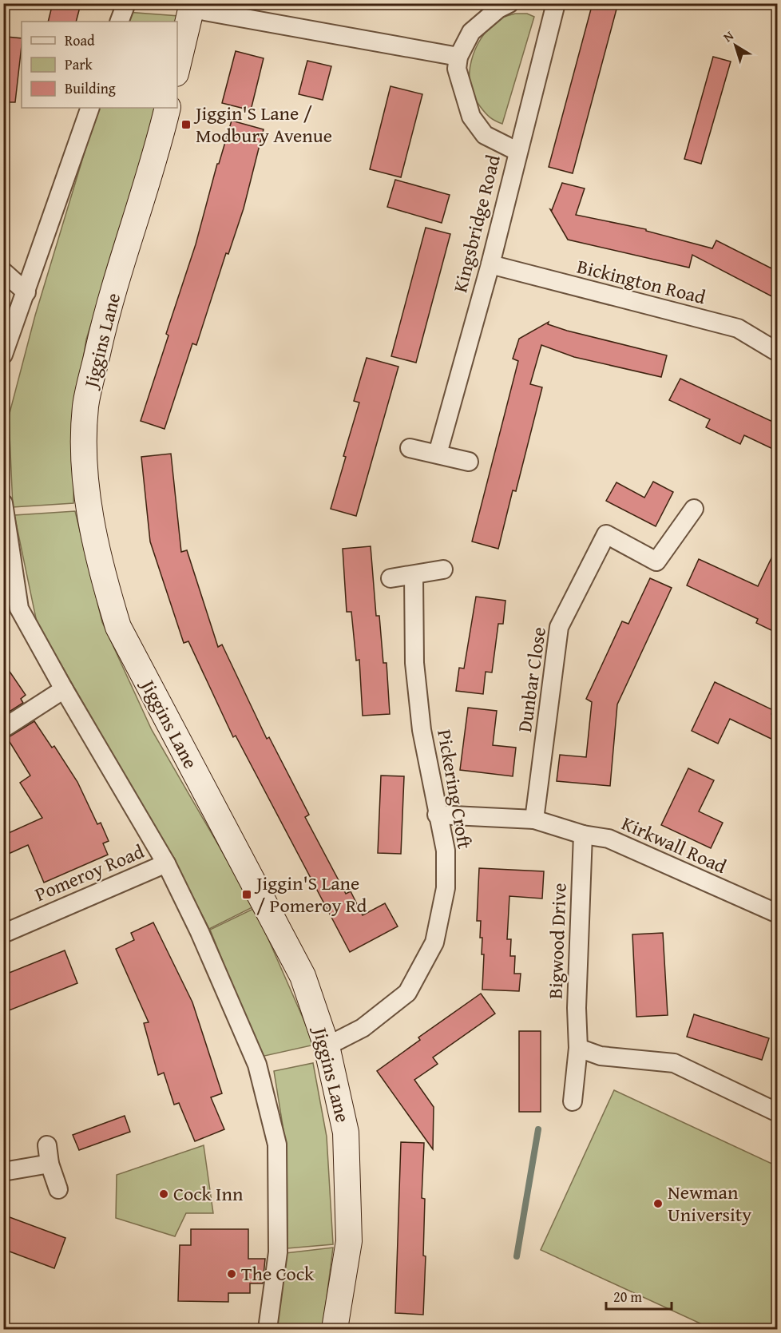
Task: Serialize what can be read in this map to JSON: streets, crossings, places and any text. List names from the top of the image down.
{
  "streets": {
    "street": [
      "Kingsbridge Road",
      "Bickington Road",
      "Jiggins Lane",
      "Dunbar Close",
      "Pickering Croft",
      "Kirkwall Road",
      "Pomeroy Road",
      "Bigwood Drive"
    ]
  },
  "crossings": [
    ["Kingsbridge Road", "Bickington Road"],
    ["Jiggins Lane", "Pickering Croft"],
    ["Dunbar Close", "Kirkwall Road"],
    ["Pickering Croft", "Kirkwall Road"],
    ["Kirkwall Road", "Bigwood Drive"]
  ],
  "places": {
    "transit": ["Jiggin'S Lane / Modbury Avenue", "Jiggin'S Lane / Pomeroy Rd"],
    "other": ["Cock Inn", "Newman University", "The Cock"]
  },
  "legend": ["Road", "Park", "Building"],
  "scale_bar": "20 m",
  "north": "top left"
}
